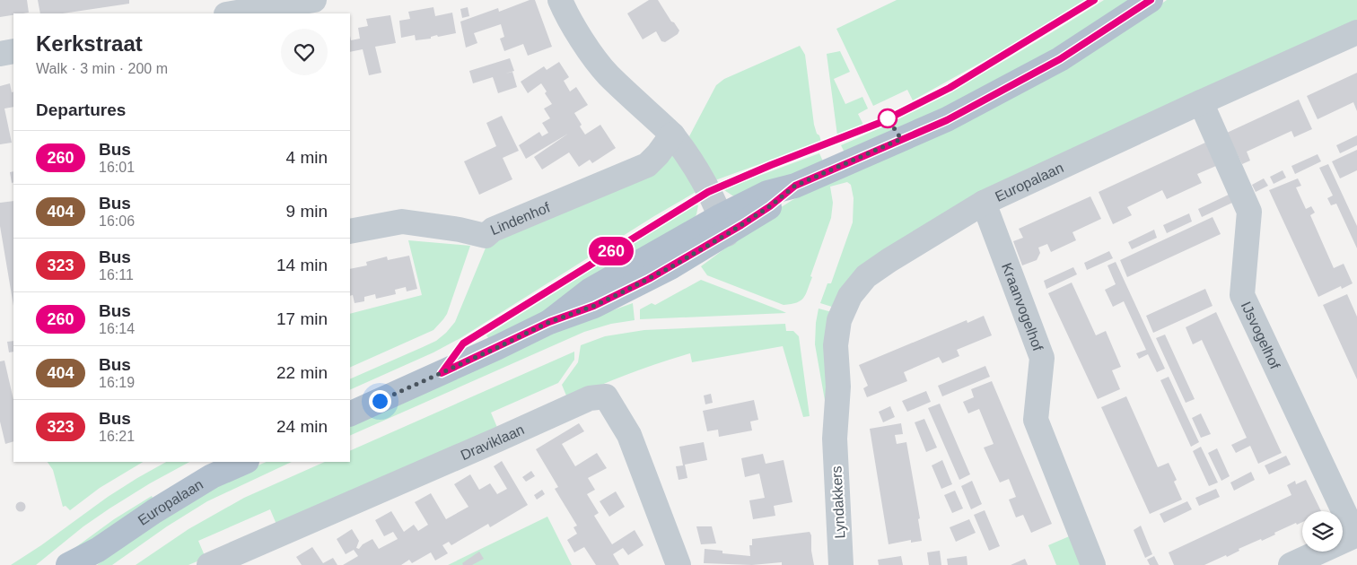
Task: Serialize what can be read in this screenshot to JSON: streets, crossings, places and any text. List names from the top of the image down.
{
  "streets": {
    "main road": ["Europalaan"],
    "street": [
      "Lindenhof",
      "Kraanvogelhof",
      "IJsvogelhof",
      "Draviklaan",
      "Lyndakkers"
    ]
  },
  "crossings": [
    ["Europalaan", "Kraanvogelhof"],
    ["Europalaan", "IJsvogelhof"],
    ["Europalaan", "Lyndakkers"]
  ],
  "lines": ["bus line 260"],
  "page": {
    "on_map": "260",
    "heading": [
      ["Kerkstraat", "Walk · 3 min · 200 m"],
      "Departures"
    ],
    "list": [
      {
        "mark": "260",
        "name": "Bus",
        "note": "16:01",
        "value": "4 min"
      },
      {
        "mark": "404",
        "name": "Bus",
        "note": "16:06",
        "value": "9 min"
      },
      {
        "mark": "323",
        "name": "Bus",
        "note": "16:11",
        "value": "14 min"
      },
      {
        "mark": "260",
        "name": "Bus",
        "note": "16:14",
        "value": "17 min"
      },
      {
        "mark": "404",
        "name": "Bus",
        "note": "16:19",
        "value": "22 min"
      },
      {
        "mark": "323",
        "name": "Bus",
        "note": "16:21",
        "value": "24 min"
      }
    ]
  }
}
